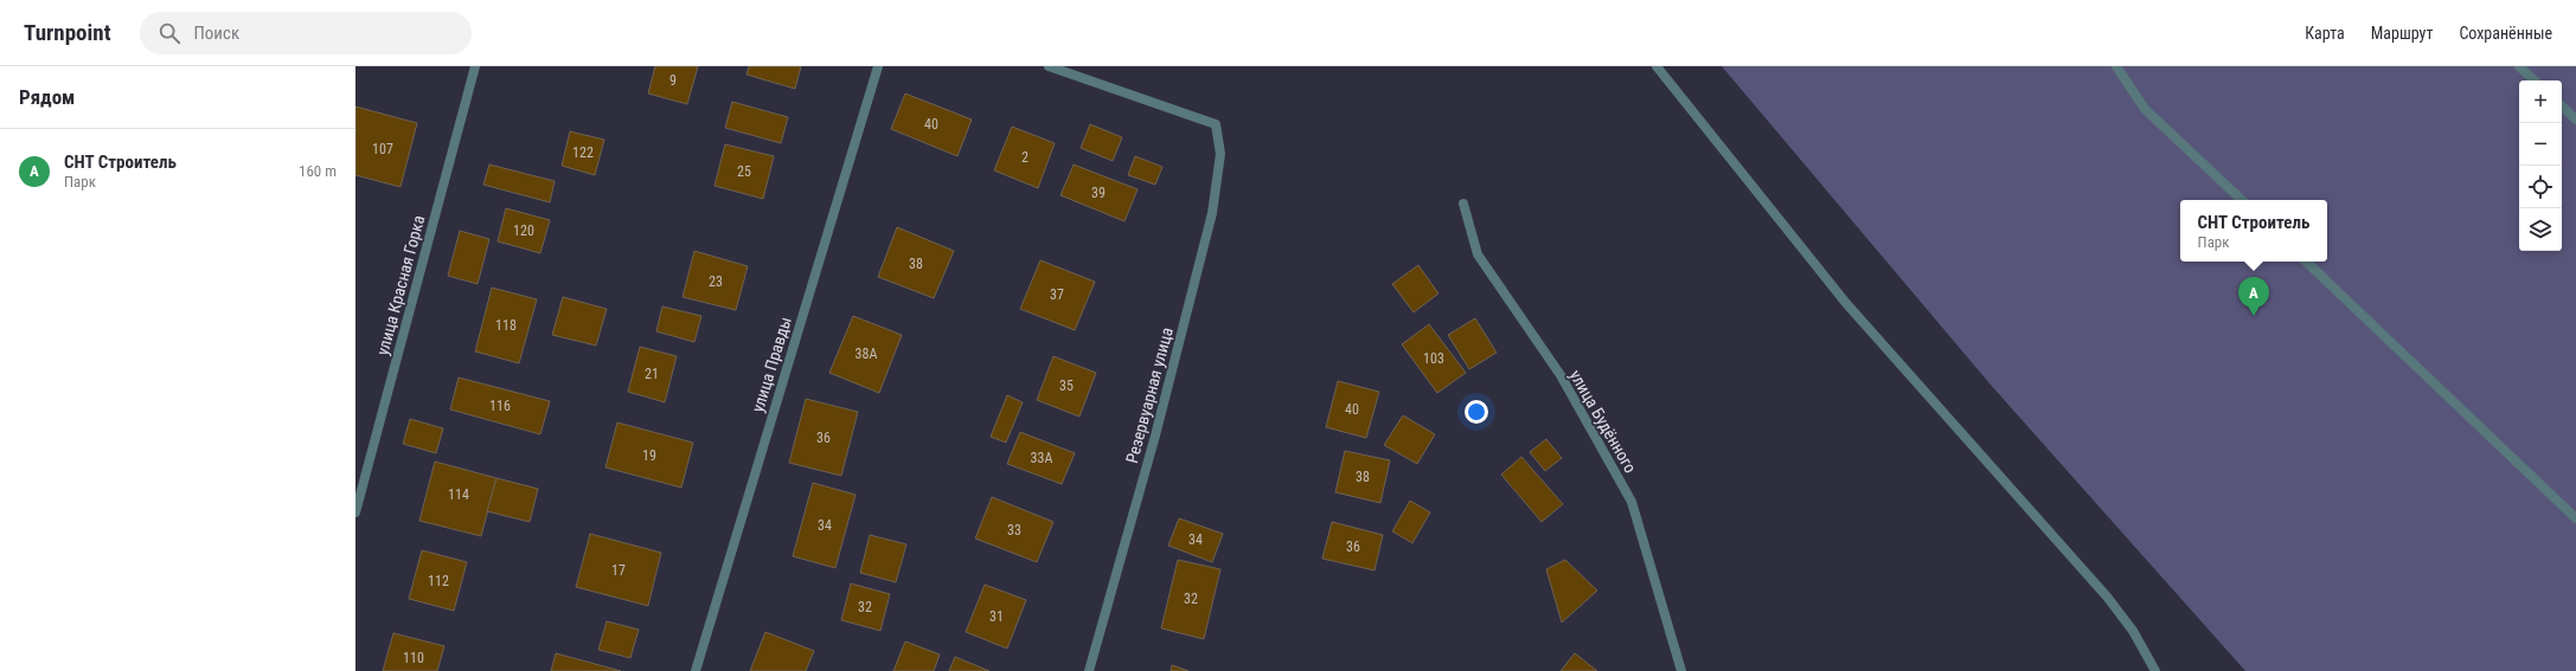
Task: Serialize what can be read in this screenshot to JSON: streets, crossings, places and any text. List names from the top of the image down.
{
  "streets": {
    "street": [
      "улица Красная Горка",
      "улица Правды",
      "Резервуарная улица",
      "улица Будённого"
    ]
  },
  "house_numbers": [
    "9",
    "40",
    "107",
    "122",
    "2",
    "25",
    "39",
    "120",
    "38",
    "23",
    "37",
    "118",
    "38А",
    "103",
    "21",
    "35",
    "116",
    "40",
    "36",
    "19",
    "33А",
    "38",
    "114",
    "34",
    "33",
    "34",
    "36",
    "17",
    "112",
    "32",
    "32",
    "31",
    "110"
  ],
  "page": {
    "header": "Turnpoint",
    "search": "Поиск",
    "nav": ["Карта", "Маршрут", "Сохранённые"],
    "heading": "Рядом",
    "map_buttons": ["+", "−"],
    "list": [
      {
        "mark": "A",
        "name": "СНТ Строитель",
        "note": "Парк",
        "value": "160 m"
      }
    ],
    "popup": ["СНТ Строитель", "Парк"],
    "pins": "A"
  }
}
